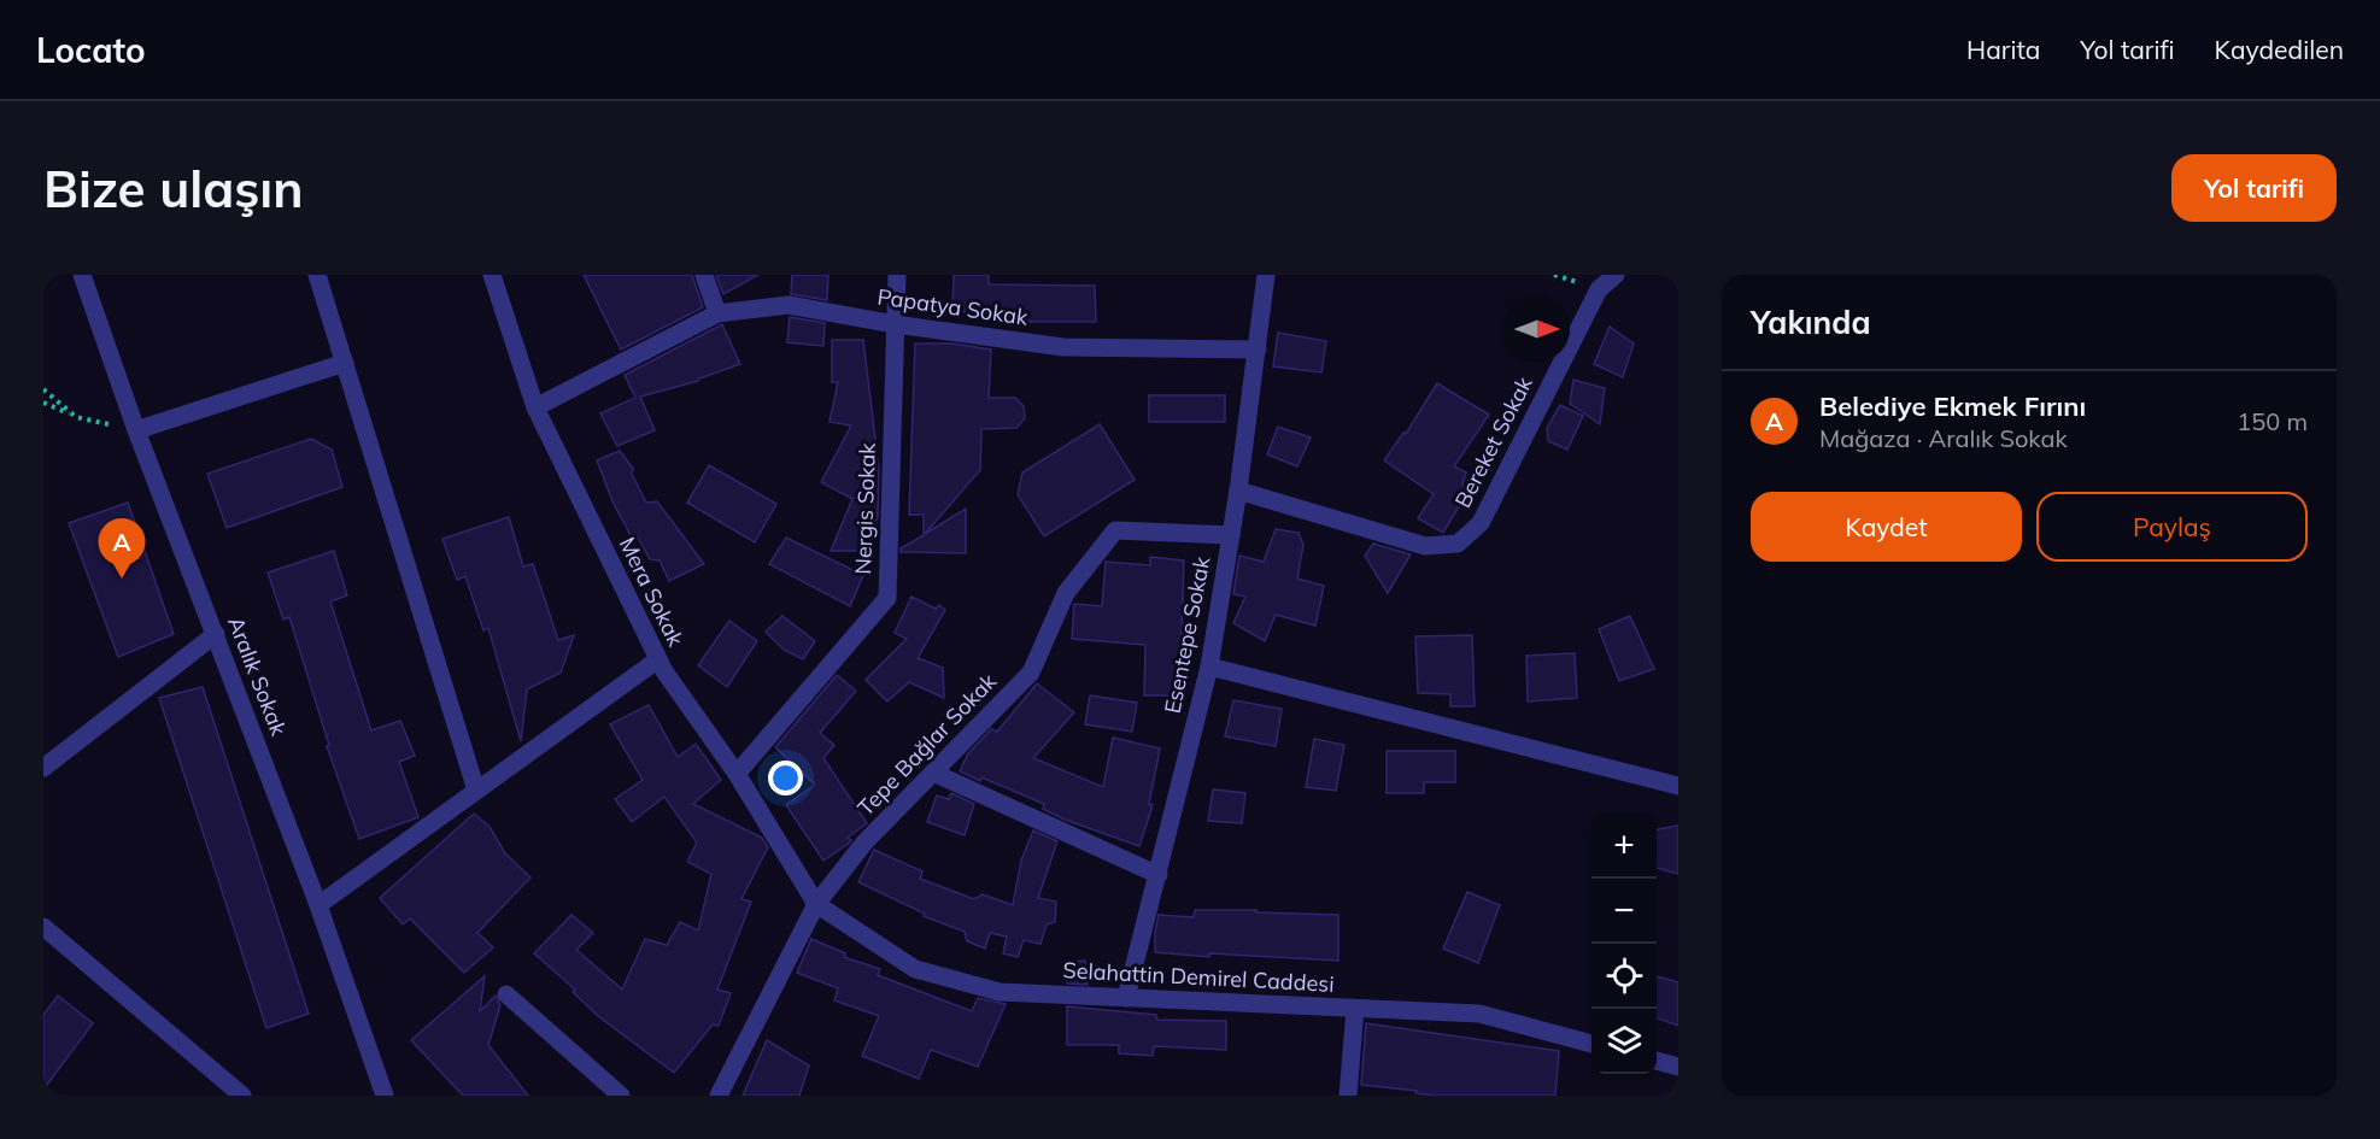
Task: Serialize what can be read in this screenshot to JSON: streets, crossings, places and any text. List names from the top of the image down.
{
  "streets": {
    "street": [
      "Papatya Sokak",
      "Bereket Sokak",
      "Nergis Sokak",
      "Mera Sokak",
      "Esentepe Sokak",
      "Aralık Sokak",
      "Tepe Bağlar Sokak",
      "Selahattin Demirel Caddesi"
    ]
  },
  "crossings": [
    ["Papatya Sokak", "Nergis Sokak"],
    ["Papatya Sokak", "Mera Sokak"],
    ["Papatya Sokak", "Esentepe Sokak"],
    ["Bereket Sokak", "Esentepe Sokak"],
    ["Nergis Sokak", "Mera Sokak"],
    ["Mera Sokak", "Tepe Bağlar Sokak"],
    ["Mera Sokak", "Selahattin Demirel Caddesi"],
    ["Esentepe Sokak", "Tepe Bağlar Sokak"],
    ["Esentepe Sokak", "Selahattin Demirel Caddesi"],
    ["Tepe Bağlar Sokak", "Selahattin Demirel Caddesi"]
  ],
  "north": "right",
  "page": {
    "header": "Locato",
    "nav": ["Harita", "Yol tarifi", "Kaydedilen"],
    "buttons": [
      "Yol tarifi",
      ["Kaydet", "Paylaş"]
    ],
    "title": "Bize ulaşın",
    "heading": "Yakında",
    "list": [
      {
        "mark": "A",
        "name": "Belediye Ekmek Fırını",
        "note": "Mağaza · Aralık Sokak",
        "value": "150 m"
      }
    ],
    "pins": "A",
    "map_buttons": ["+", "−"]
  }
}
